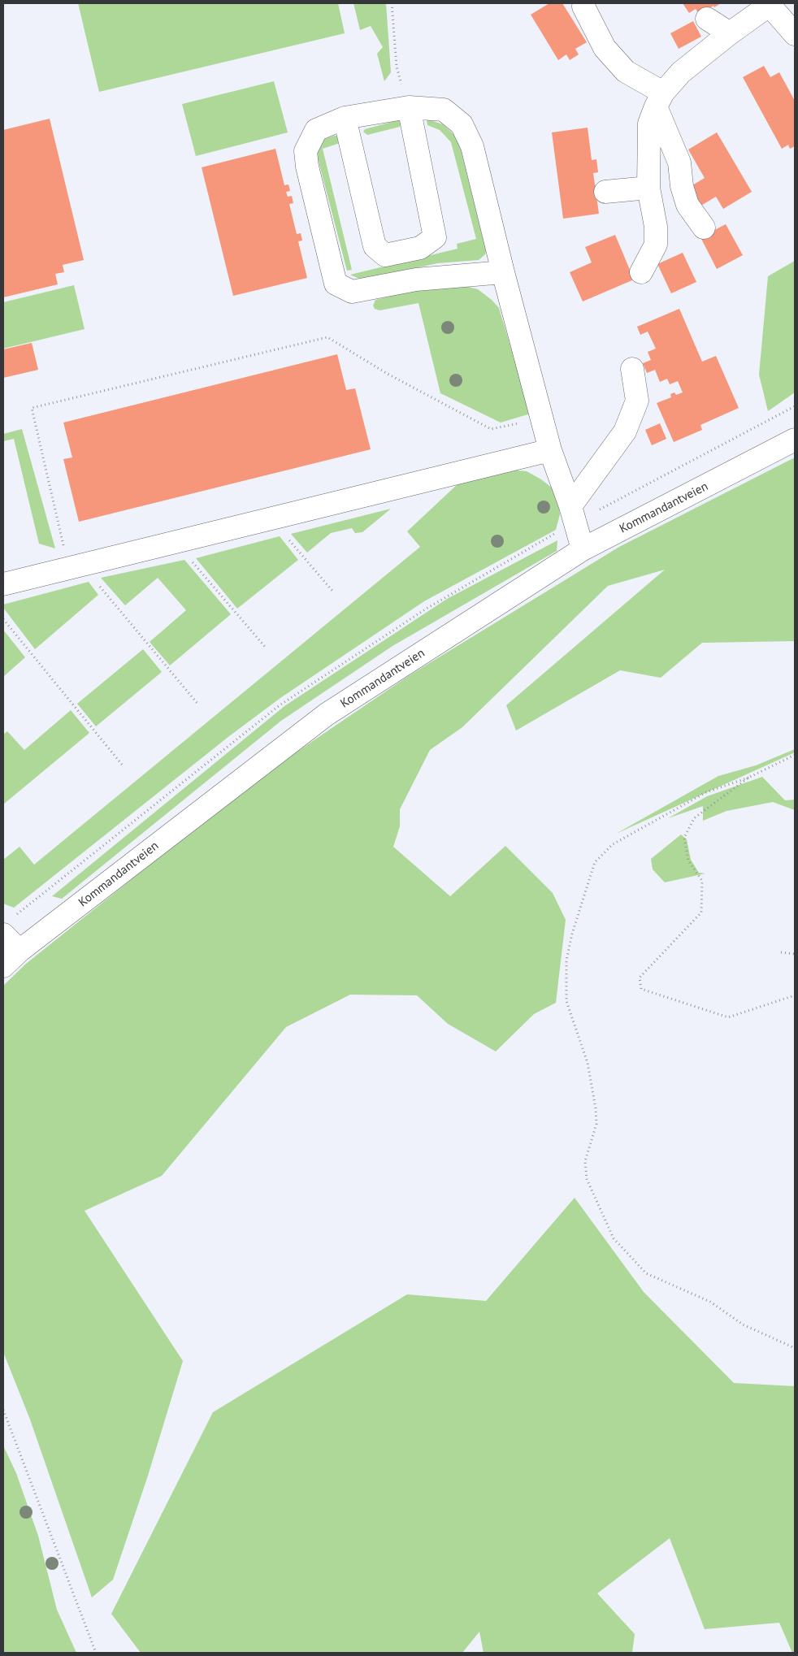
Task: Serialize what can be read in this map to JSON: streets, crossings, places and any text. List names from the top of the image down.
{
  "streets": {
    "street": ["Kommandantveien"]
  }
}
